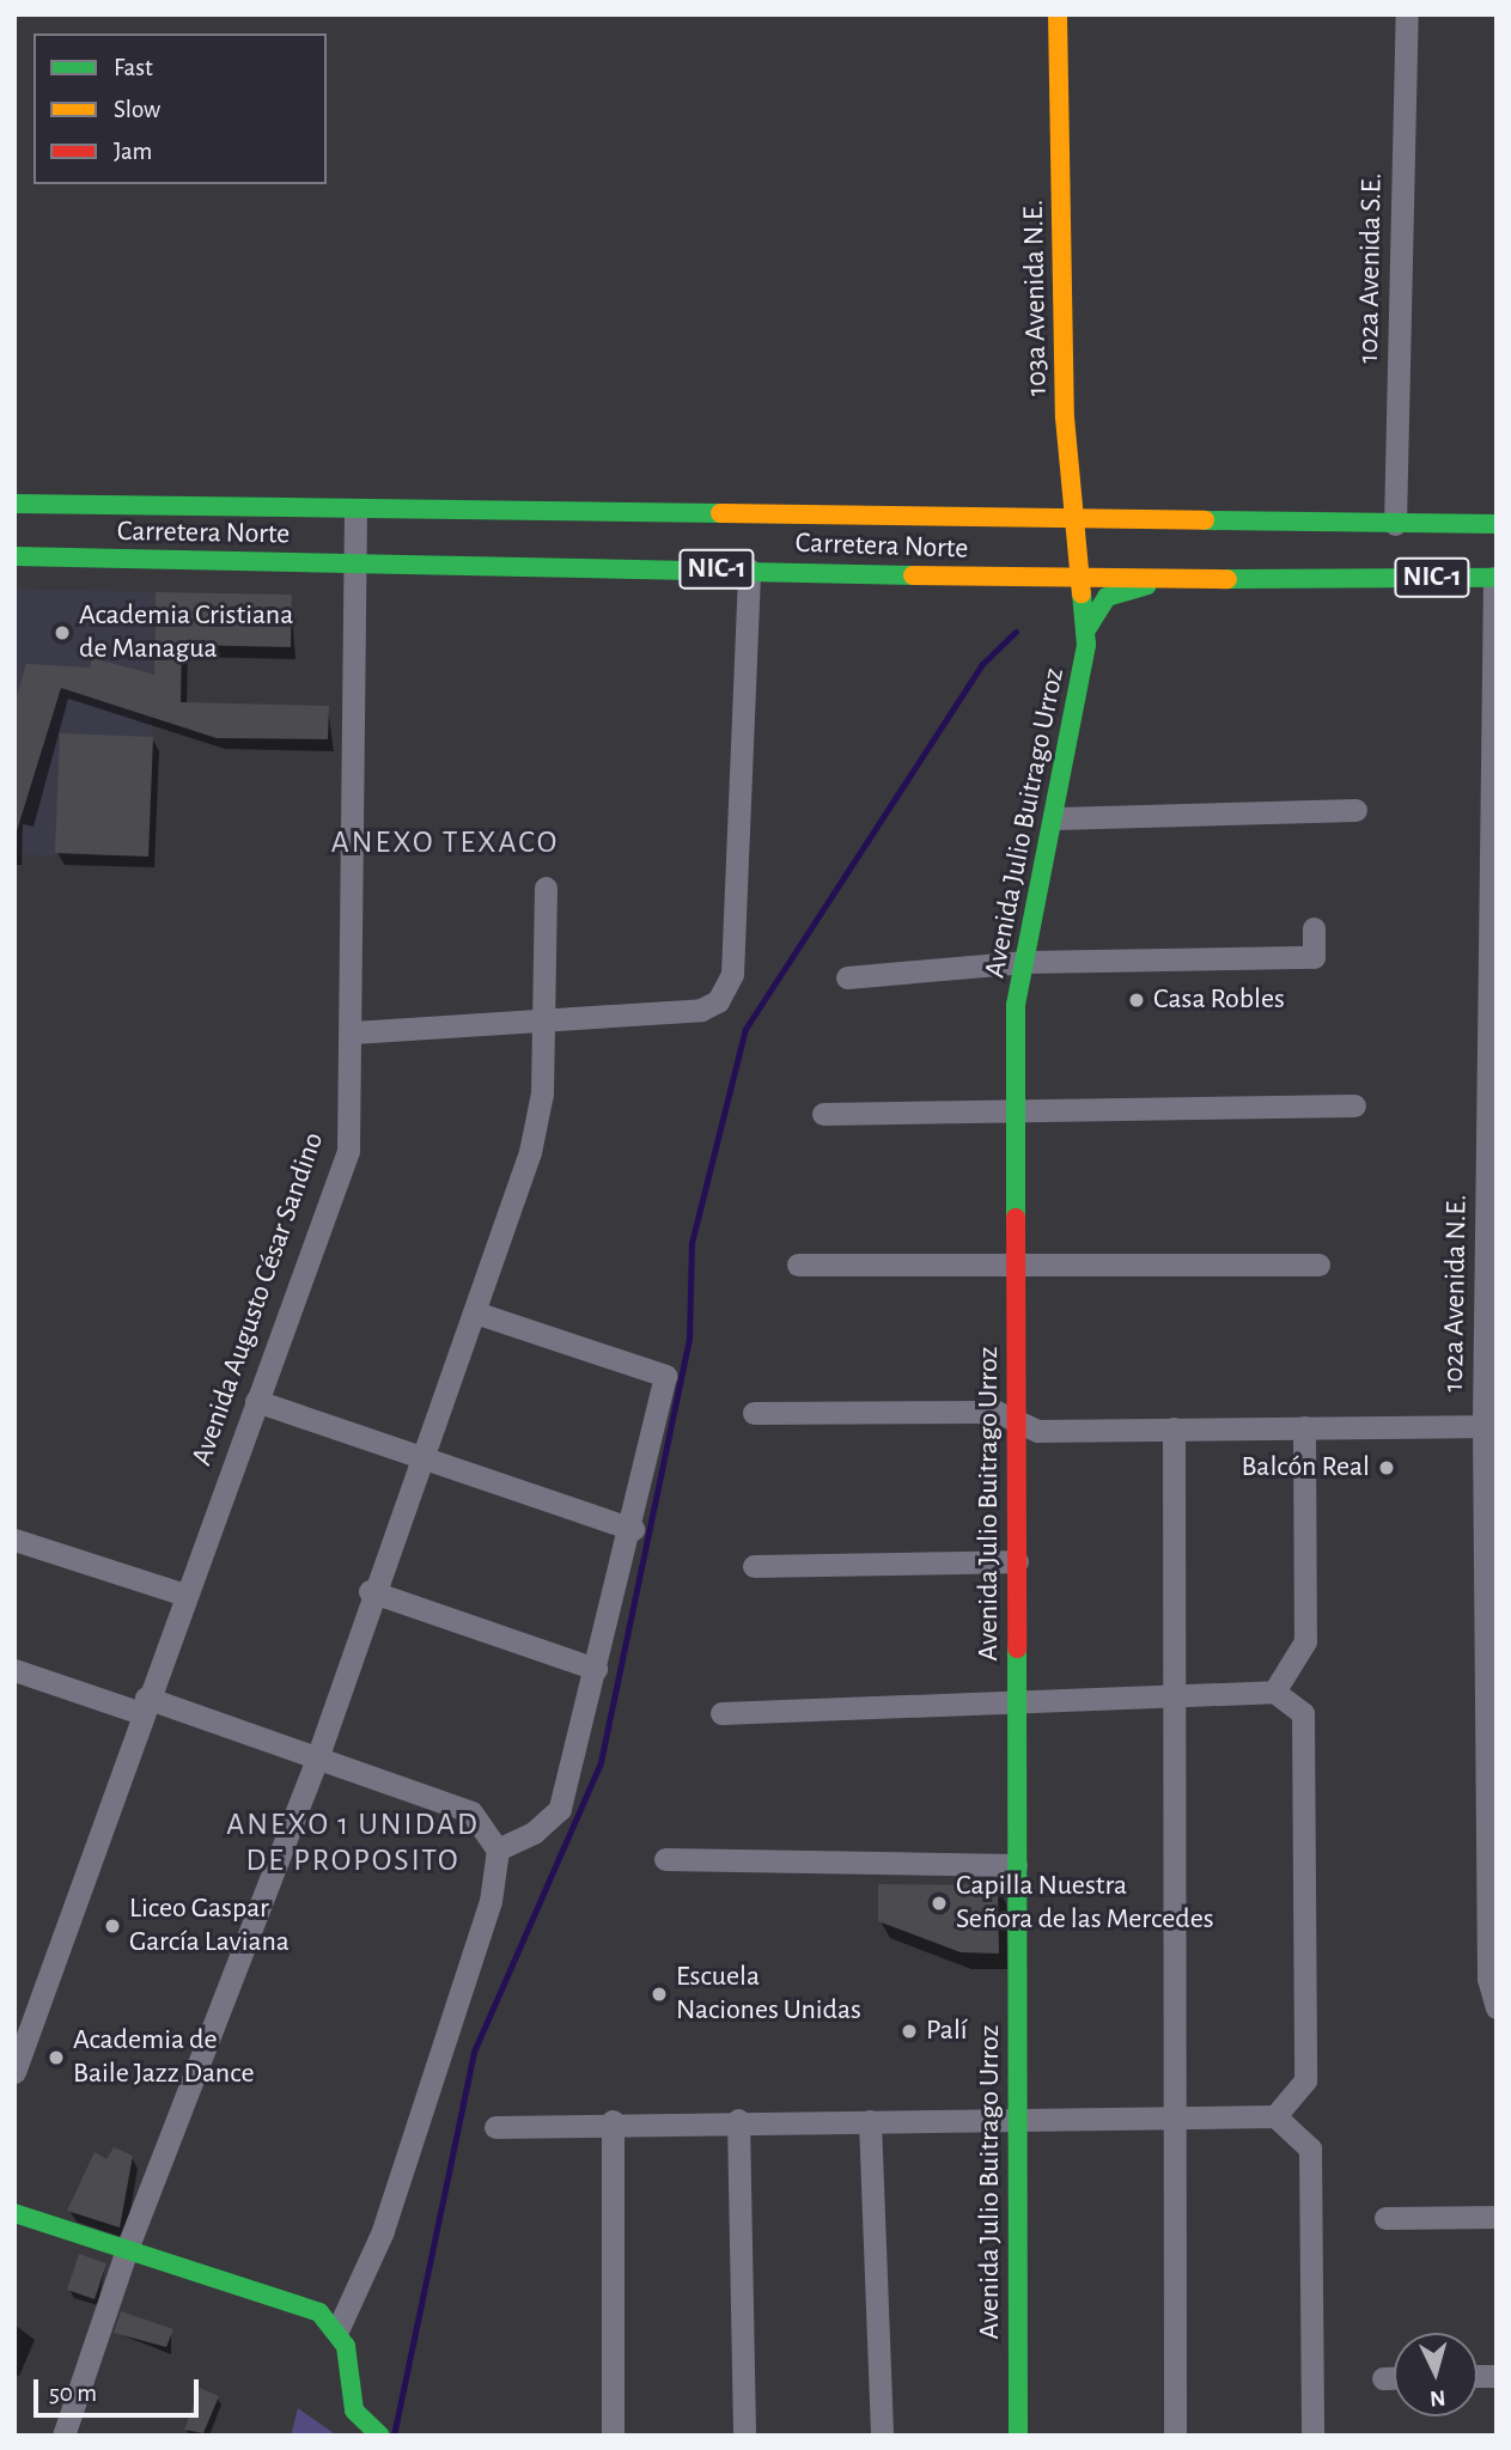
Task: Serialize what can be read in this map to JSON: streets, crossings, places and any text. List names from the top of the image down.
{
  "streets": {
    "main road": [
      "103a Avenida N.E.",
      "Carretera Norte",
      "NIC-1",
      "Avenida Julio Buitrago Urroz"
    ],
    "street": ["102a Avenida S.E.", "102a Avenida N.E.", "Avenida Augusto César Sandino"]
  },
  "crossings": [
    ["102a Avenida S.E.", "Carretera Norte"],
    ["103a Avenida N.E.", "Carretera Norte"],
    ["103a Avenida N.E.", "Avenida Julio Buitrago Urroz"],
    ["Carretera Norte", "Avenida Julio Buitrago Urroz"],
    ["Carretera Norte", "102a Avenida N.E."],
    ["Carretera Norte", "Avenida Augusto César Sandino"]
  ],
  "districts": ["ANEXO TEXACO", "ANEXO 1 UNIDAD DE PROPOSITO"],
  "places": [
    "Academia Cristiana de Managua",
    "Casa Robles",
    "Balcón Real",
    "Capilla Nuestra Señora de las Mercedes",
    "Liceo Gaspar García Laviana",
    "Escuela Naciones Unidas",
    "Palí",
    "Academia de Baile Jazz Dance"
  ],
  "legend": ["Fast", "Slow", "Jam"],
  "scale_bar": "50 m",
  "north": "bottom"
}
